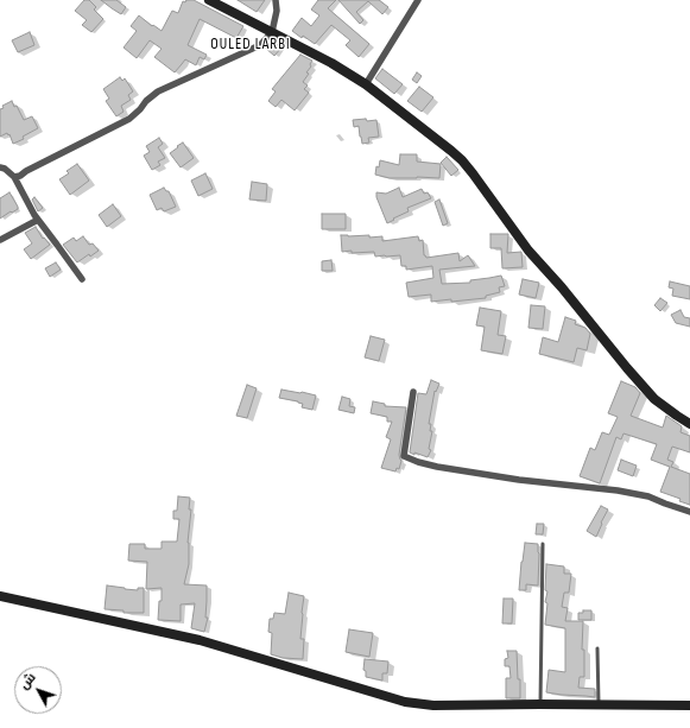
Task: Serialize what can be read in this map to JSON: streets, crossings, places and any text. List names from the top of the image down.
{
  "districts": ["OULED LARBI"],
  "north": "top left"
}
